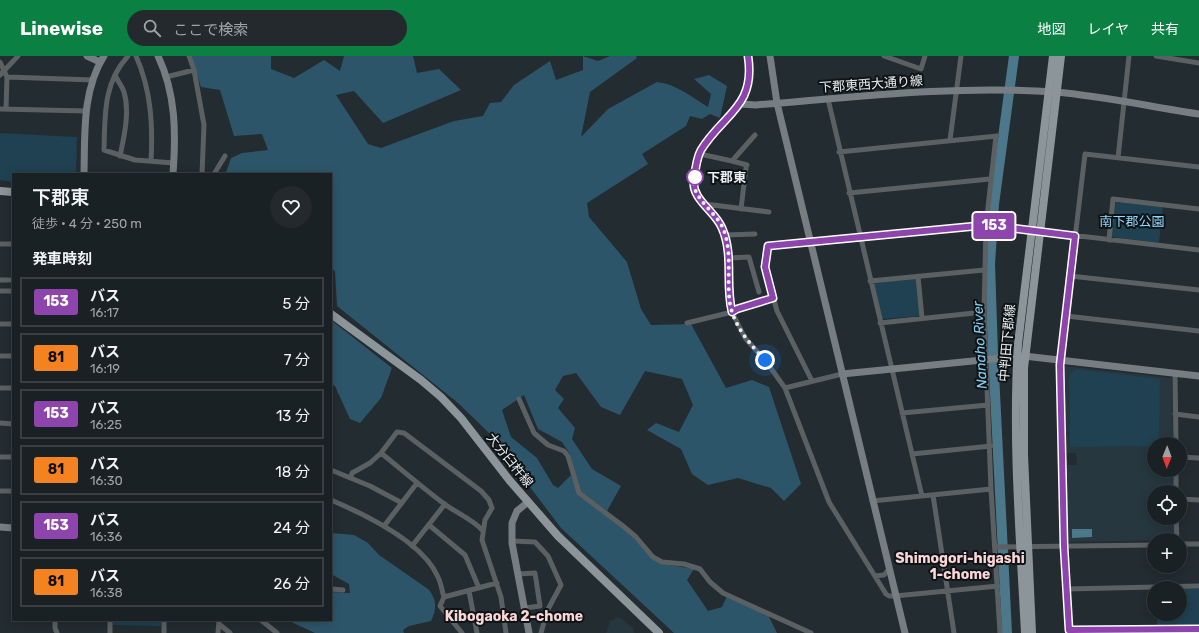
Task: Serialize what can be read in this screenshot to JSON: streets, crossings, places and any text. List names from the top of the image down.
{
  "streets": {
    "main road": ["中判田下郡線", "大分臼杵線"],
    "street": ["下郡東西大通り線"]
  },
  "crossings": [
    ["下郡東西大通り線", "中判田下郡線"]
  ],
  "districts": ["Shimogori-higashi 1-chome", "Kibogaoka 2-chome"],
  "water": ["Nanaho River"],
  "parks": ["南下郡公園"],
  "places": ["下郡東"],
  "lines": ["bus line 153"],
  "north": "bottom",
  "page": {
    "header": "Linewise",
    "search": "ここで検索",
    "nav": ["地図", "レイヤ", "共有"],
    "on_map": "153",
    "heading": [
      ["下郡東", "徒歩 · 4 分 · 250 m"],
      "発車時刻"
    ],
    "list": [
      {
        "mark": "153",
        "name": "バス",
        "note": "16:17",
        "value": "5 分"
      },
      {
        "mark": "81",
        "name": "バス",
        "note": "16:19",
        "value": "7 分"
      },
      {
        "mark": "153",
        "name": "バス",
        "note": "16:25",
        "value": "13 分"
      },
      {
        "mark": "81",
        "name": "バス",
        "note": "16:30",
        "value": "18 分"
      },
      {
        "mark": "153",
        "name": "バス",
        "note": "16:36",
        "value": "24 分"
      },
      {
        "mark": "81",
        "name": "バス",
        "note": "16:38",
        "value": "26 分"
      }
    ],
    "map_buttons": ["+", "−"]
  }
}
